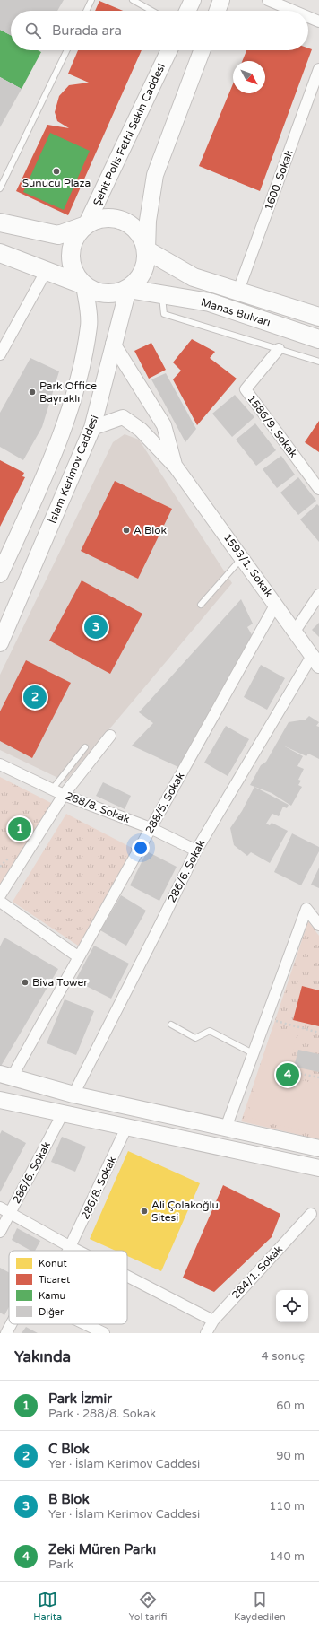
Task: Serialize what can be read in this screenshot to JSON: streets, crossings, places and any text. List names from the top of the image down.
{
  "streets": {
    "main road": ["Şehit Polis Fethi Sekin Caddesi", "Manas Bulvarı", "İslam Kerimov Caddesi"],
    "street": [
      "1600. Sokak",
      "1586/9. Sokak",
      "1593/1. Sokak",
      "288/5. Sokak",
      "288/8. Sokak",
      "286/6. Sokak",
      "286/8. Sokak",
      "284/1. Sokak"
    ]
  },
  "crossings": [
    ["Şehit Polis Fethi Sekin Caddesi", "Manas Bulvarı"],
    ["Şehit Polis Fethi Sekin Caddesi", "İslam Kerimov Caddesi"],
    ["1600. Sokak", "Manas Bulvarı"],
    ["Manas Bulvarı", "İslam Kerimov Caddesi"],
    ["İslam Kerimov Caddesi", "1593/1. Sokak"],
    ["1593/1. Sokak", "288/5. Sokak"],
    ["1593/1. Sokak", "286/6. Sokak"],
    ["288/5. Sokak", "288/8. Sokak"],
    ["288/8. Sokak", "286/6. Sokak"]
  ],
  "places": [
    "Sunucu Plaza",
    "Park Office Bayraklı",
    "A Blok",
    "Biva Tower",
    "Ali Çolakoğlu Sitesi"
  ],
  "legend": [
    "Konut",
    "Ticaret",
    "Kamu",
    "Diğer"
  ],
  "north": "bottom right",
  "page": {
    "search": "Burada ara",
    "pins": [
      "3",
      "2",
      "1",
      "4"
    ],
    "heading": ["Yakında", "4 sonuç"],
    "list": [
      {
        "mark": "1",
        "name": "Park İzmir",
        "note": "Park · 288/8. Sokak",
        "value": "60 m"
      },
      {
        "mark": "2",
        "name": "C Blok",
        "note": "Yer · İslam Kerimov Caddesi",
        "value": "90 m"
      },
      {
        "mark": "3",
        "name": "B Blok",
        "note": "Yer · İslam Kerimov Caddesi",
        "value": "110 m"
      },
      {
        "mark": "4",
        "name": "Zeki Müren Parkı",
        "note": "Park",
        "value": "140 m"
      }
    ],
    "nav": ["Harita", "Yol tarifi", "Kaydedilen"]
  }
}
